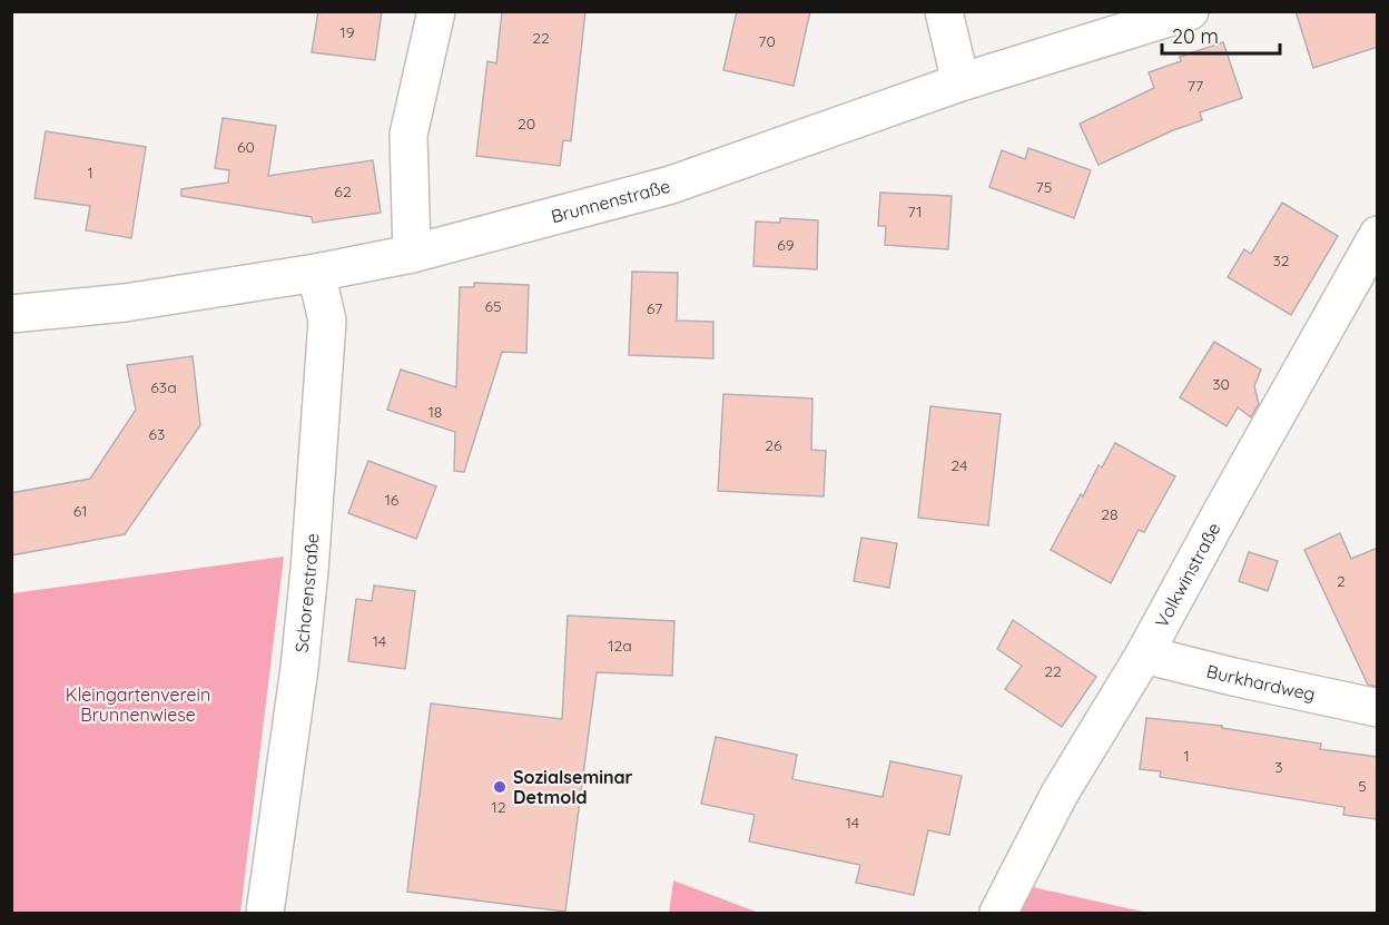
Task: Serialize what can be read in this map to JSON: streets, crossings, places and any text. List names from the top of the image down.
{
  "streets": {
    "street": [
      "Brunnenstraße",
      "Volkwinstraße",
      "Schorenstraße",
      "Burkhardweg"
    ]
  },
  "crossings": [
    ["Brunnenstraße", "Schorenstraße"],
    ["Volkwinstraße", "Burkhardweg"]
  ],
  "parks": ["Kleingartenverein Brunnenwiese"],
  "places": ["Sozialseminar Detmold"],
  "house_numbers": [
    "19",
    "22",
    "70",
    "77",
    "20",
    "60",
    "1",
    "75",
    "62",
    "71",
    "69",
    "32",
    "65",
    "67",
    "30",
    "63a",
    "18",
    "63",
    "26",
    "24",
    "16",
    "61",
    "28",
    "2",
    "14",
    "12a",
    "22",
    "1",
    "3",
    "5",
    "12",
    "14"
  ],
  "scale_bar": "20 m"
}
